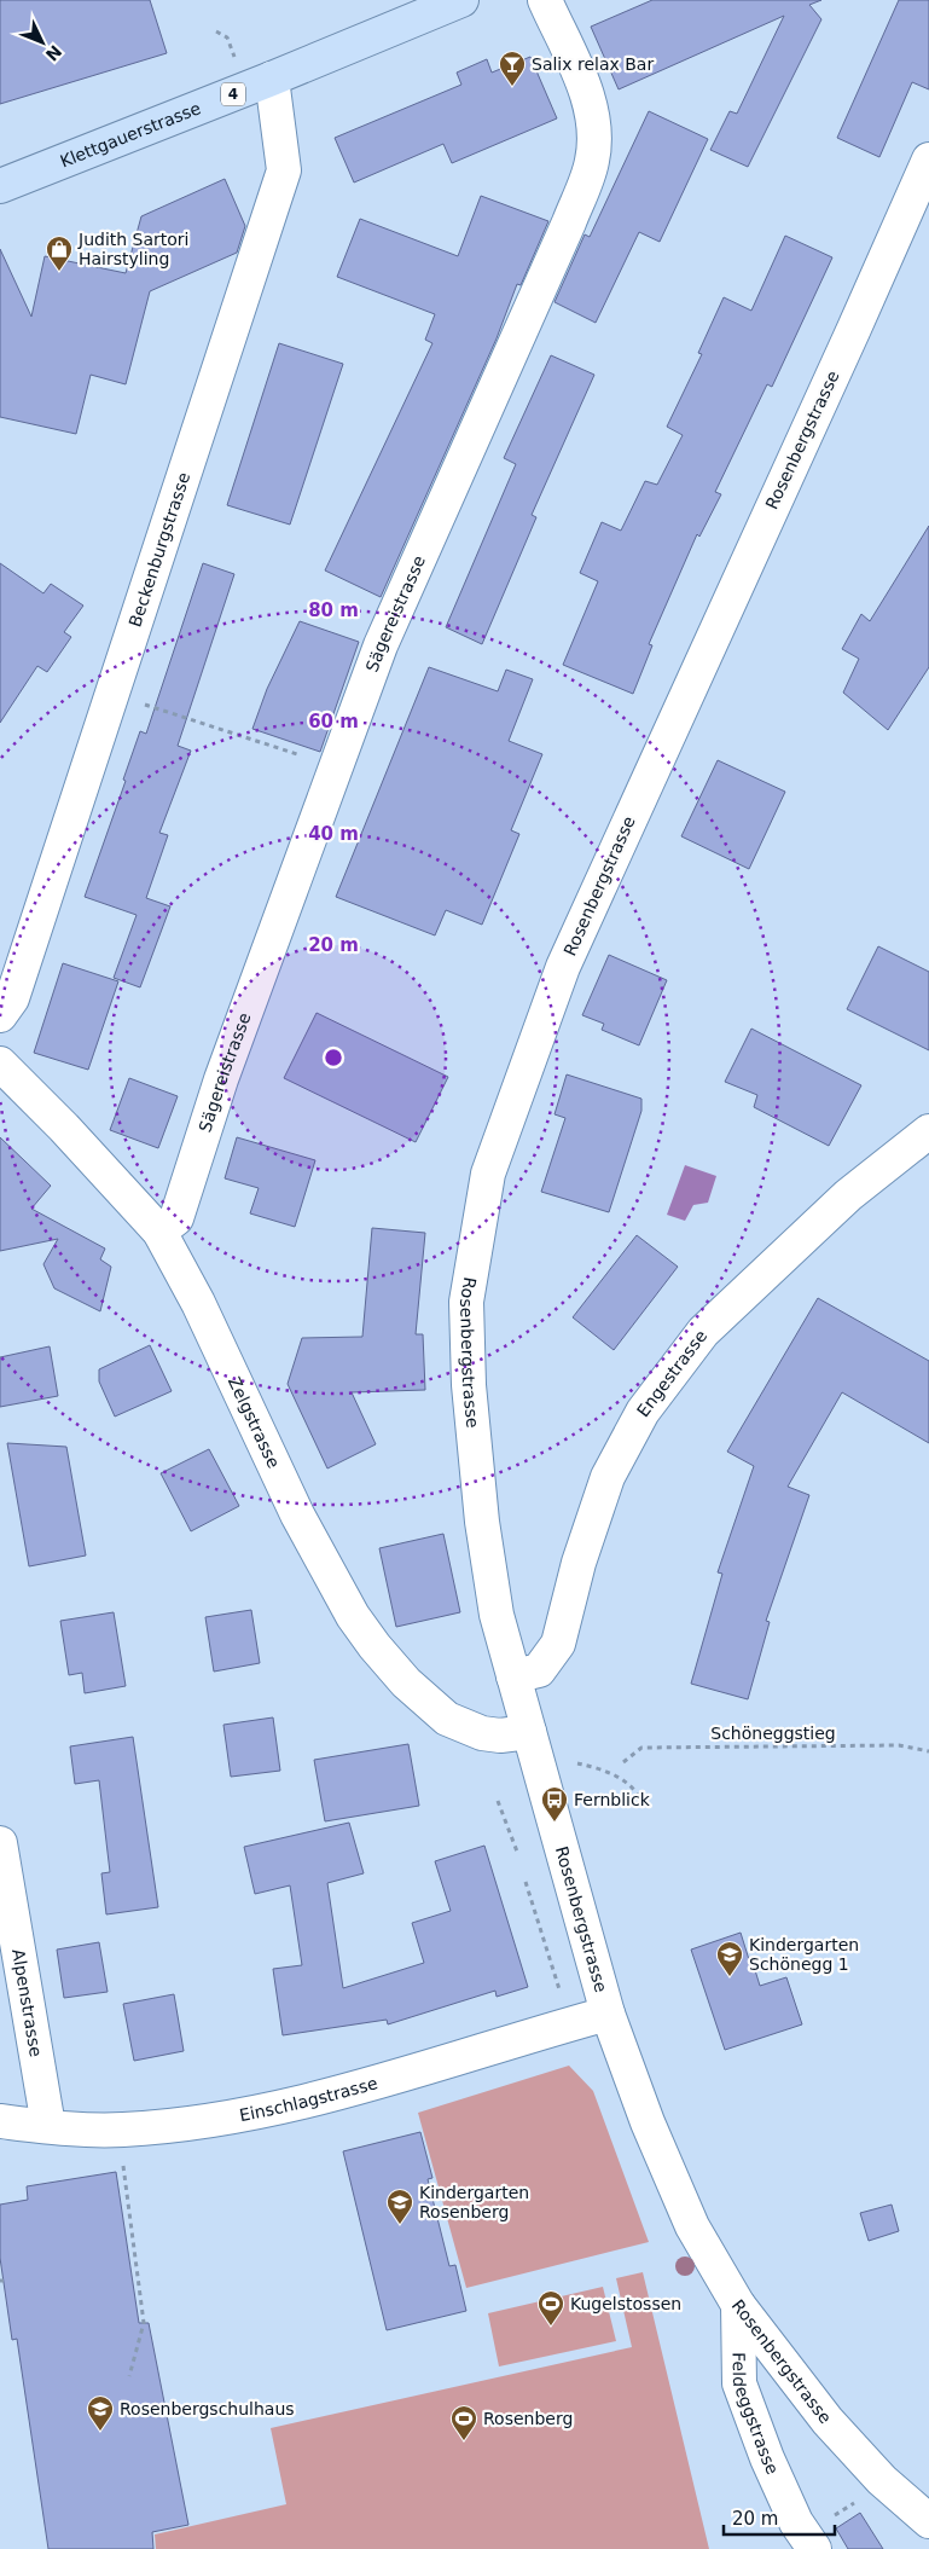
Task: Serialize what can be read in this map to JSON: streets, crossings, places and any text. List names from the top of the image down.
{
  "streets": {
    "main road": ["4", "Klettgauerstrasse"],
    "street": [
      "Rosenbergstrasse",
      "Beckenburgstrasse",
      "Sägereistrasse",
      "Engestrasse",
      "Zelgstrasse",
      "Alpenstrasse",
      "Einschlagstrasse",
      "Feldeggstrasse"
    ],
    "path": ["Schöneggstieg"]
  },
  "crossings": [
    ["Klettgauerstrasse", "Beckenburgstrasse"],
    ["Rosenbergstrasse", "Engestrasse"],
    ["Rosenbergstrasse", "Zelgstrasse"],
    ["Rosenbergstrasse", "Einschlagstrasse"],
    ["Rosenbergstrasse", "Feldeggstrasse"],
    ["Sägereistrasse", "Zelgstrasse"],
    ["Alpenstrasse", "Einschlagstrasse"]
  ],
  "places": {
    "bar": ["Salix relax Bar"],
    "shop": ["Judith Sartori Hairstyling"],
    "bus stop": ["Fernblick"],
    "school or university": ["Kindergarten Schönegg 1", "Kindergarten Rosenberg", "Rosenbergschulhaus"],
    "sports": ["Kugelstossen", "Rosenberg"]
  },
  "scale_bar": "20 m",
  "north": "bottom right",
  "rings": [
    "80 m",
    "60 m",
    "40 m",
    "20 m"
  ]
}
